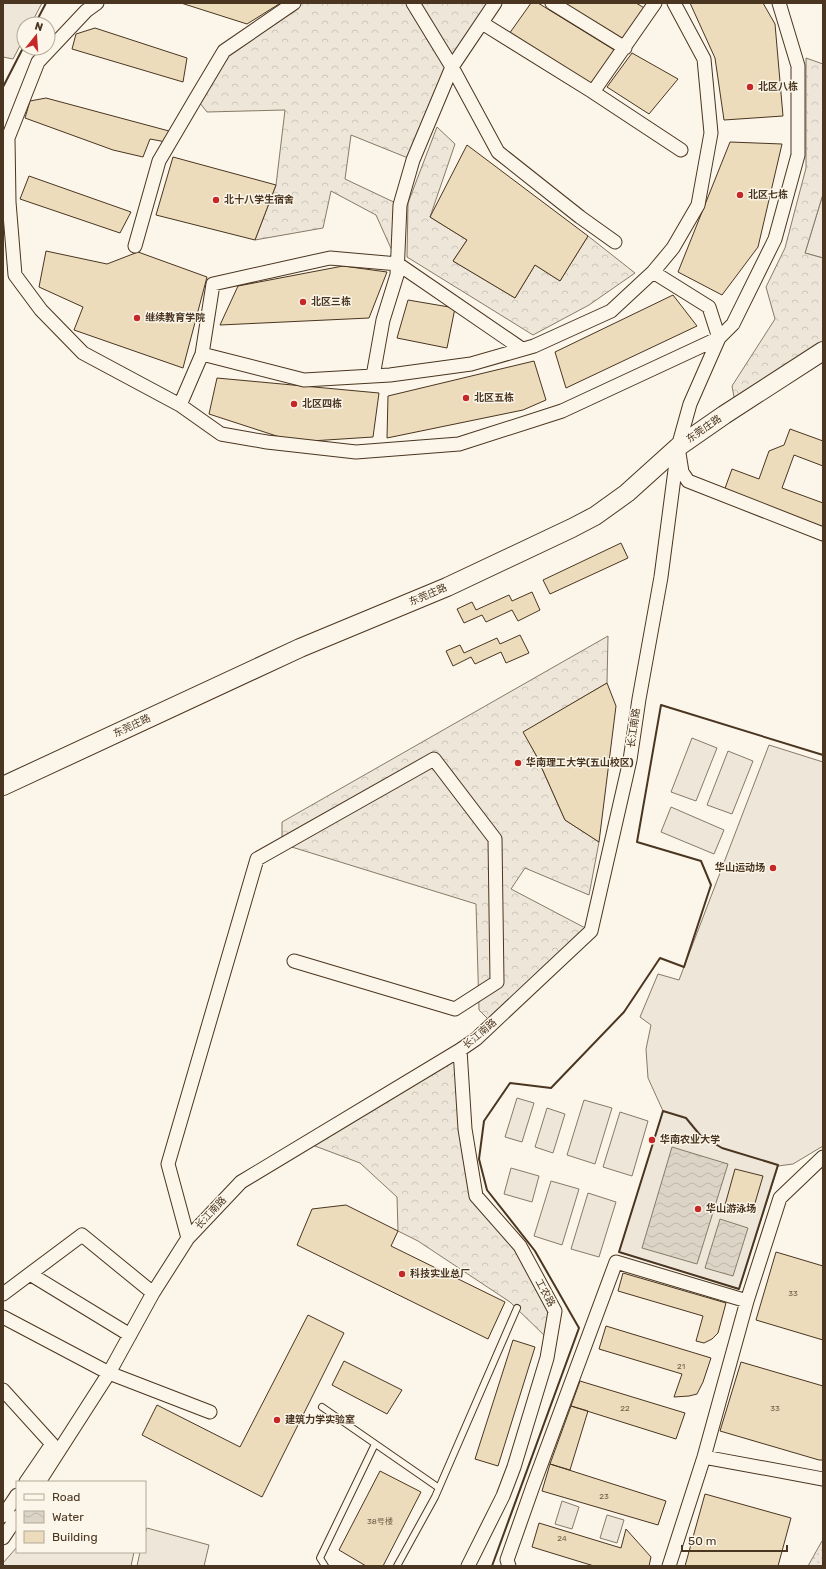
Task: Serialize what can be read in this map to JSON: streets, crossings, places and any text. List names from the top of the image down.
{
  "streets": {
    "street": ["东莞庄路", "长江南路", "工农路"]
  },
  "crossings": [
    ["东莞庄路", "长江南路"],
    ["长江南路", "工农路"]
  ],
  "places": [
    "北区八栋",
    "北区七栋",
    "北十八学生宿舍",
    "北区三栋",
    "继续教育学院",
    "北区五栋",
    "北区四栋",
    "华南理工大学(五山校区)",
    "华山运动场",
    "华南农业大学",
    "华山游泳场",
    "科技实业总厂",
    "建筑力学实验室"
  ],
  "house_numbers": [
    "33",
    "21",
    "22",
    "33",
    "23",
    "38号楼",
    "24"
  ],
  "legend": ["Road", "Water", "Building"],
  "scale_bar": "50 m",
  "north": "top"
}
